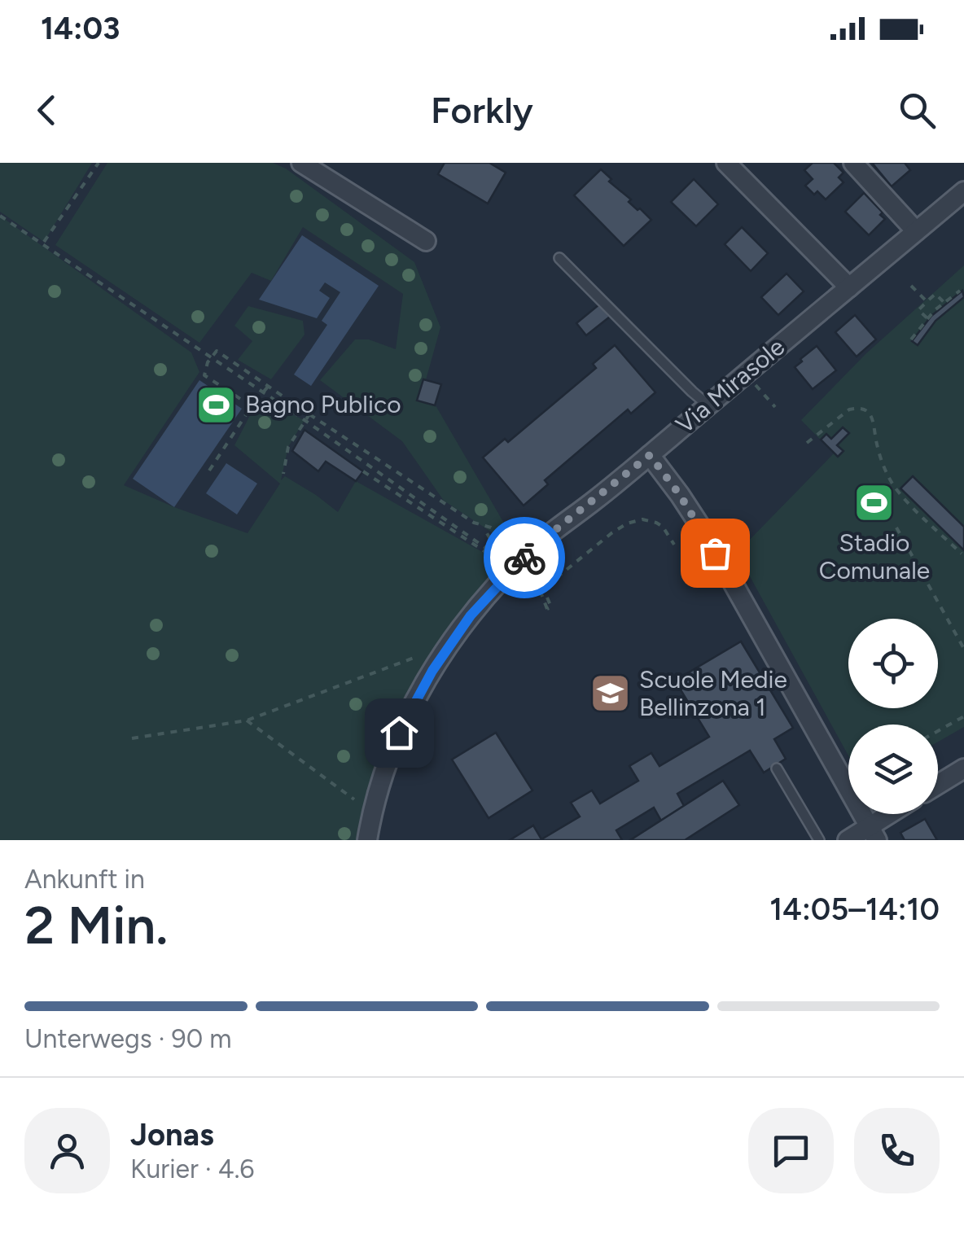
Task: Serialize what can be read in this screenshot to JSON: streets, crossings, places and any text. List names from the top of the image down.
{
  "streets": {
    "street": ["Via Mirasole"]
  },
  "places": {
    "sports": ["Bagno Publico", "Stadio Comunale"],
    "school or university": ["Scuole Medie Bellinzona 1"]
  },
  "page": {
    "status": "14:03",
    "header": "Forkly",
    "heading": ["2 Min.", "Ankunft in", "14:05–14:10"],
    "panel": ["Jonas", "Kurier · 4.6"],
    "bar": "Unterwegs · 90 m"
  }
}
